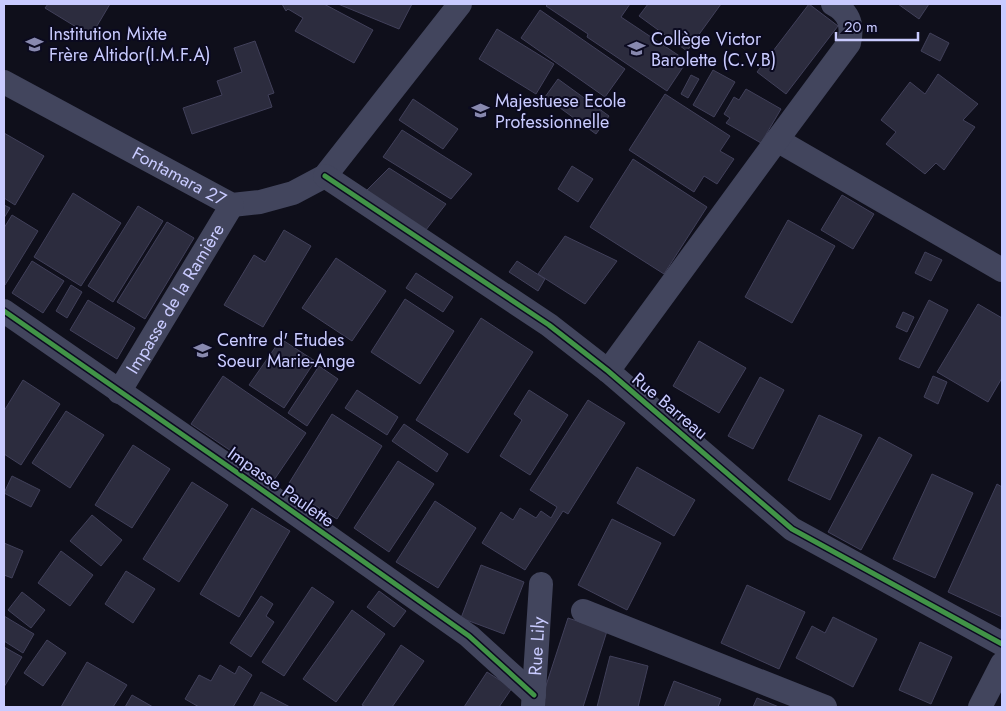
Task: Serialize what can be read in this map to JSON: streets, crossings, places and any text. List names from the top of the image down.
{
  "streets": {
    "street": [
      "Fontamara 27",
      "Impasse de la Ramière",
      "Rue Barreau",
      "Impasse Paulette",
      "Rue Lily"
    ]
  },
  "crossings": [
    ["Fontamara 27", "Impasse de la Ramière"],
    ["Fontamara 27", "Rue Barreau"],
    ["Impasse de la Ramière", "Impasse Paulette"],
    ["Impasse Paulette", "Rue Lily"]
  ],
  "places": {
    "school or university": [
      "Institution Mixte Frère Altidor(I.M.F.A)",
      "Collège Victor Barolette (C.V.B)",
      "Majestuese Ecole Professionnelle",
      "Centre d' Etudes Soeur Marie-Ange"
    ]
  },
  "scale_bar": "20 m"
}
